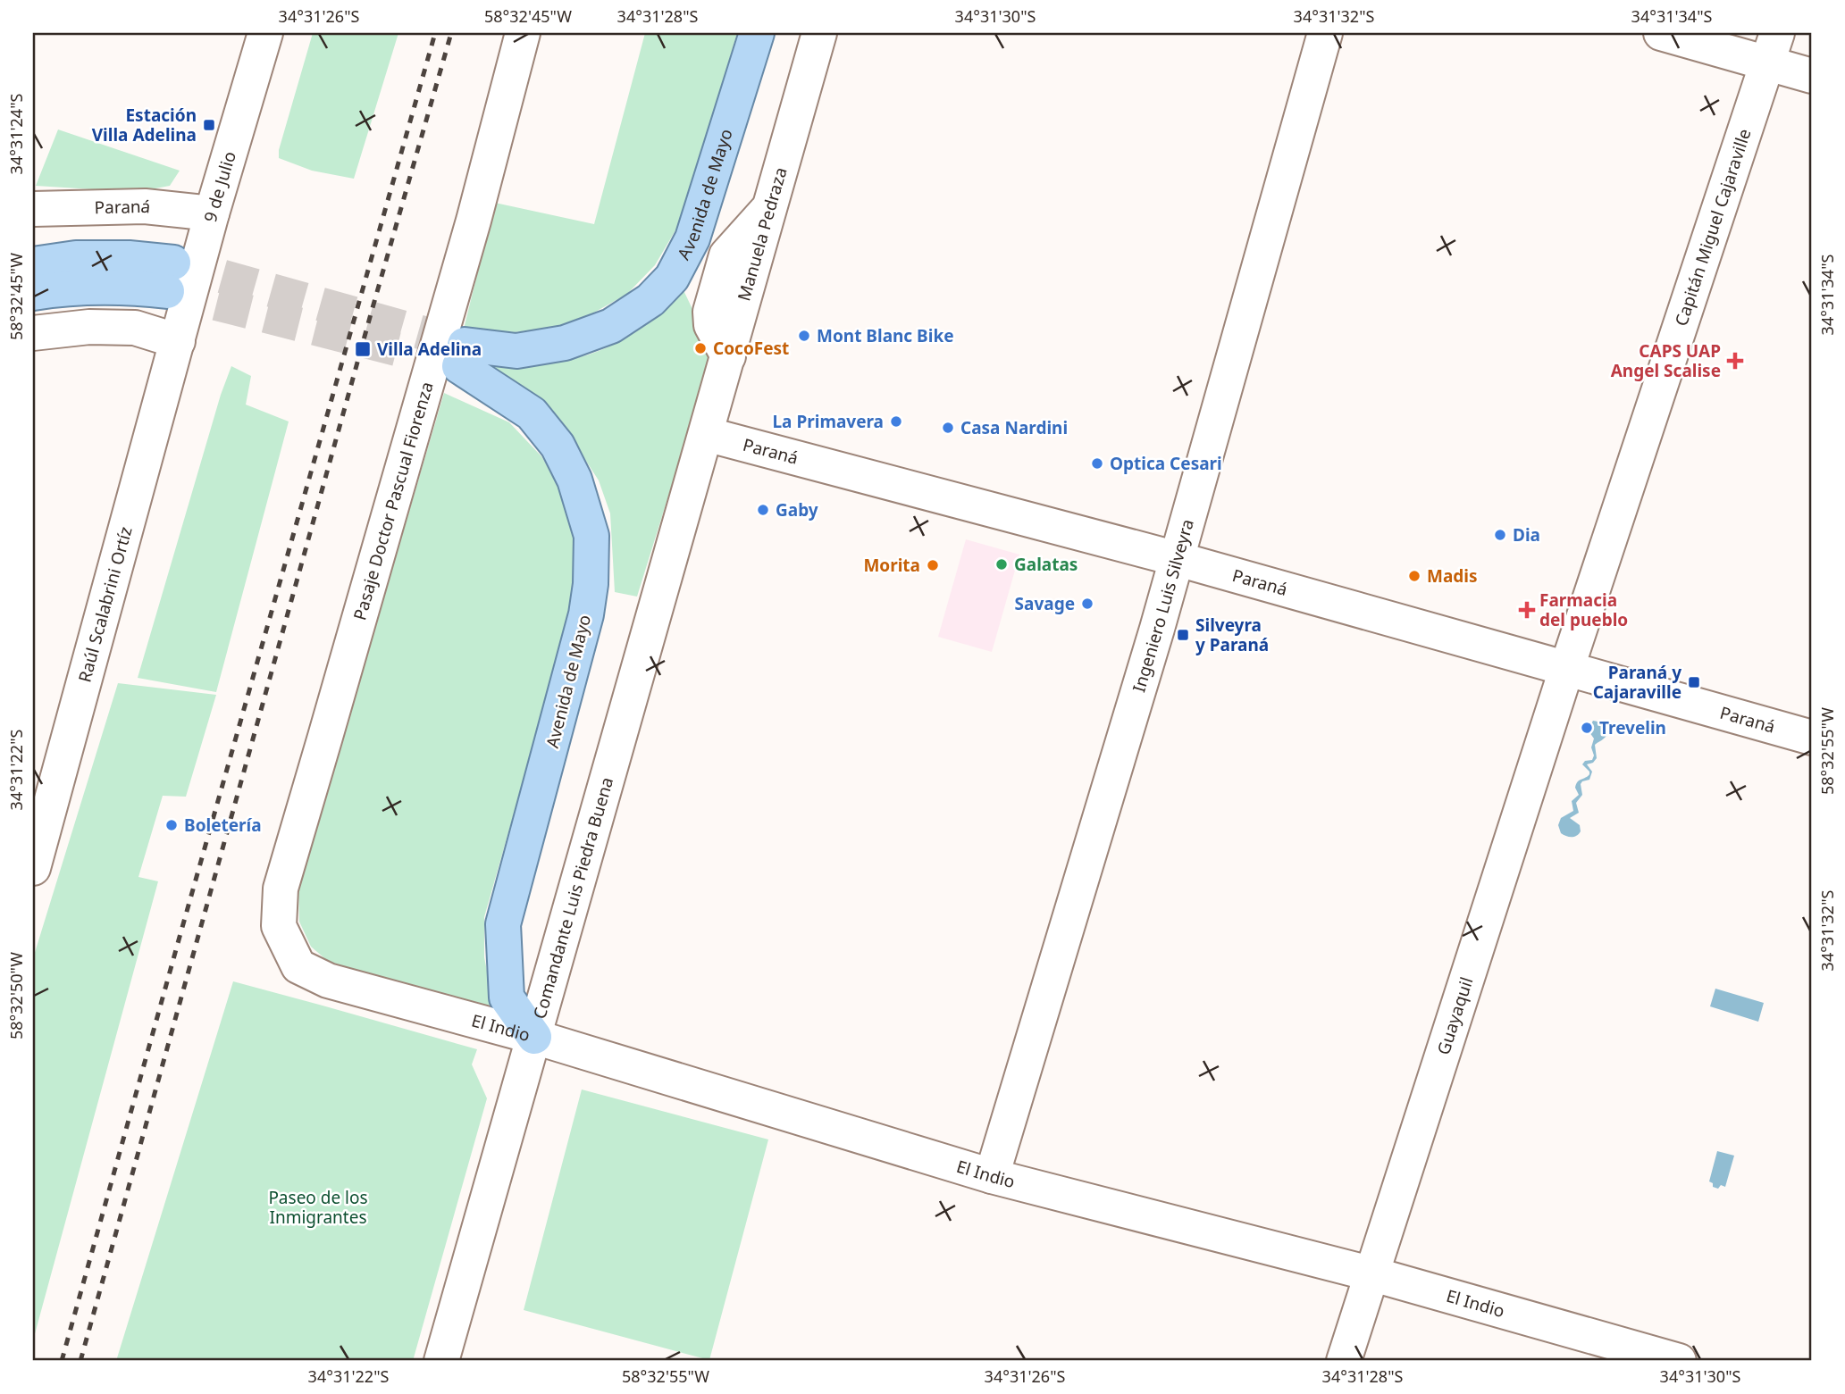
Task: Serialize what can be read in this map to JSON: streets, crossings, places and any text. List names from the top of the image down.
{
  "streets": {
    "main road": ["Avenida de Mayo"],
    "street": [
      "9 de Julio",
      "Paraná",
      "Capitán Miguel Cajaraville",
      "Manuela Pedraza",
      "Pasaje Doctor Pascual Fiorenza",
      "Raúl Scalabrini Ortíz",
      "Ingeniero Luis Silveyra",
      "Comandante Luis Piedra Buena",
      "Guayaquil",
      "El Indio"
    ]
  },
  "crossings": [
    ["9 de Julio", "Paraná"],
    ["9 de Julio", "Raúl Scalabrini Ortíz"],
    ["Avenida de Mayo", "Comandante Luis Piedra Buena"],
    ["Avenida de Mayo", "El Indio"],
    ["Paraná", "Capitán Miguel Cajaraville"],
    ["Paraná", "Manuela Pedraza"],
    ["Paraná", "Ingeniero Luis Silveyra"],
    ["Paraná", "Comandante Luis Piedra Buena"],
    ["Paraná", "Guayaquil"],
    ["Capitán Miguel Cajaraville", "Guayaquil"],
    ["Manuela Pedraza", "Comandante Luis Piedra Buena"],
    ["Pasaje Doctor Pascual Fiorenza", "El Indio"],
    ["Ingeniero Luis Silveyra", "El Indio"],
    ["Comandante Luis Piedra Buena", "El Indio"],
    ["Guayaquil", "El Indio"]
  ],
  "parks": ["Paseo de los Inmigrantes"],
  "places": {
    "transit": [
      "Estación Villa Adelina",
      "Villa Adelina",
      "Silveyra y Paraná",
      "Paraná y Cajaraville"
    ],
    "other": [
      "Mont Blanc Bike",
      "CocoFest",
      "La Primavera",
      "Casa Nardini",
      "Optica Cesari",
      "Gaby",
      "Dia",
      "Galatas",
      "Morita",
      "Madis",
      "Savage",
      "Trevelin",
      "Boletería"
    ],
    "health": ["CAPS UAP Angel Scalise", "Farmacia del pueblo"]
  },
  "coordinates": [
    "34°31'26\"S",
    "58°32'45\"W",
    "34°31'28\"S",
    "34°31'30\"S",
    "34°31'32\"S",
    "34°31'34\"S",
    "34°31'24\"S",
    "58°32'55\"W",
    "34°31'22\"S",
    "58°32'50\"W"
  ]
}
